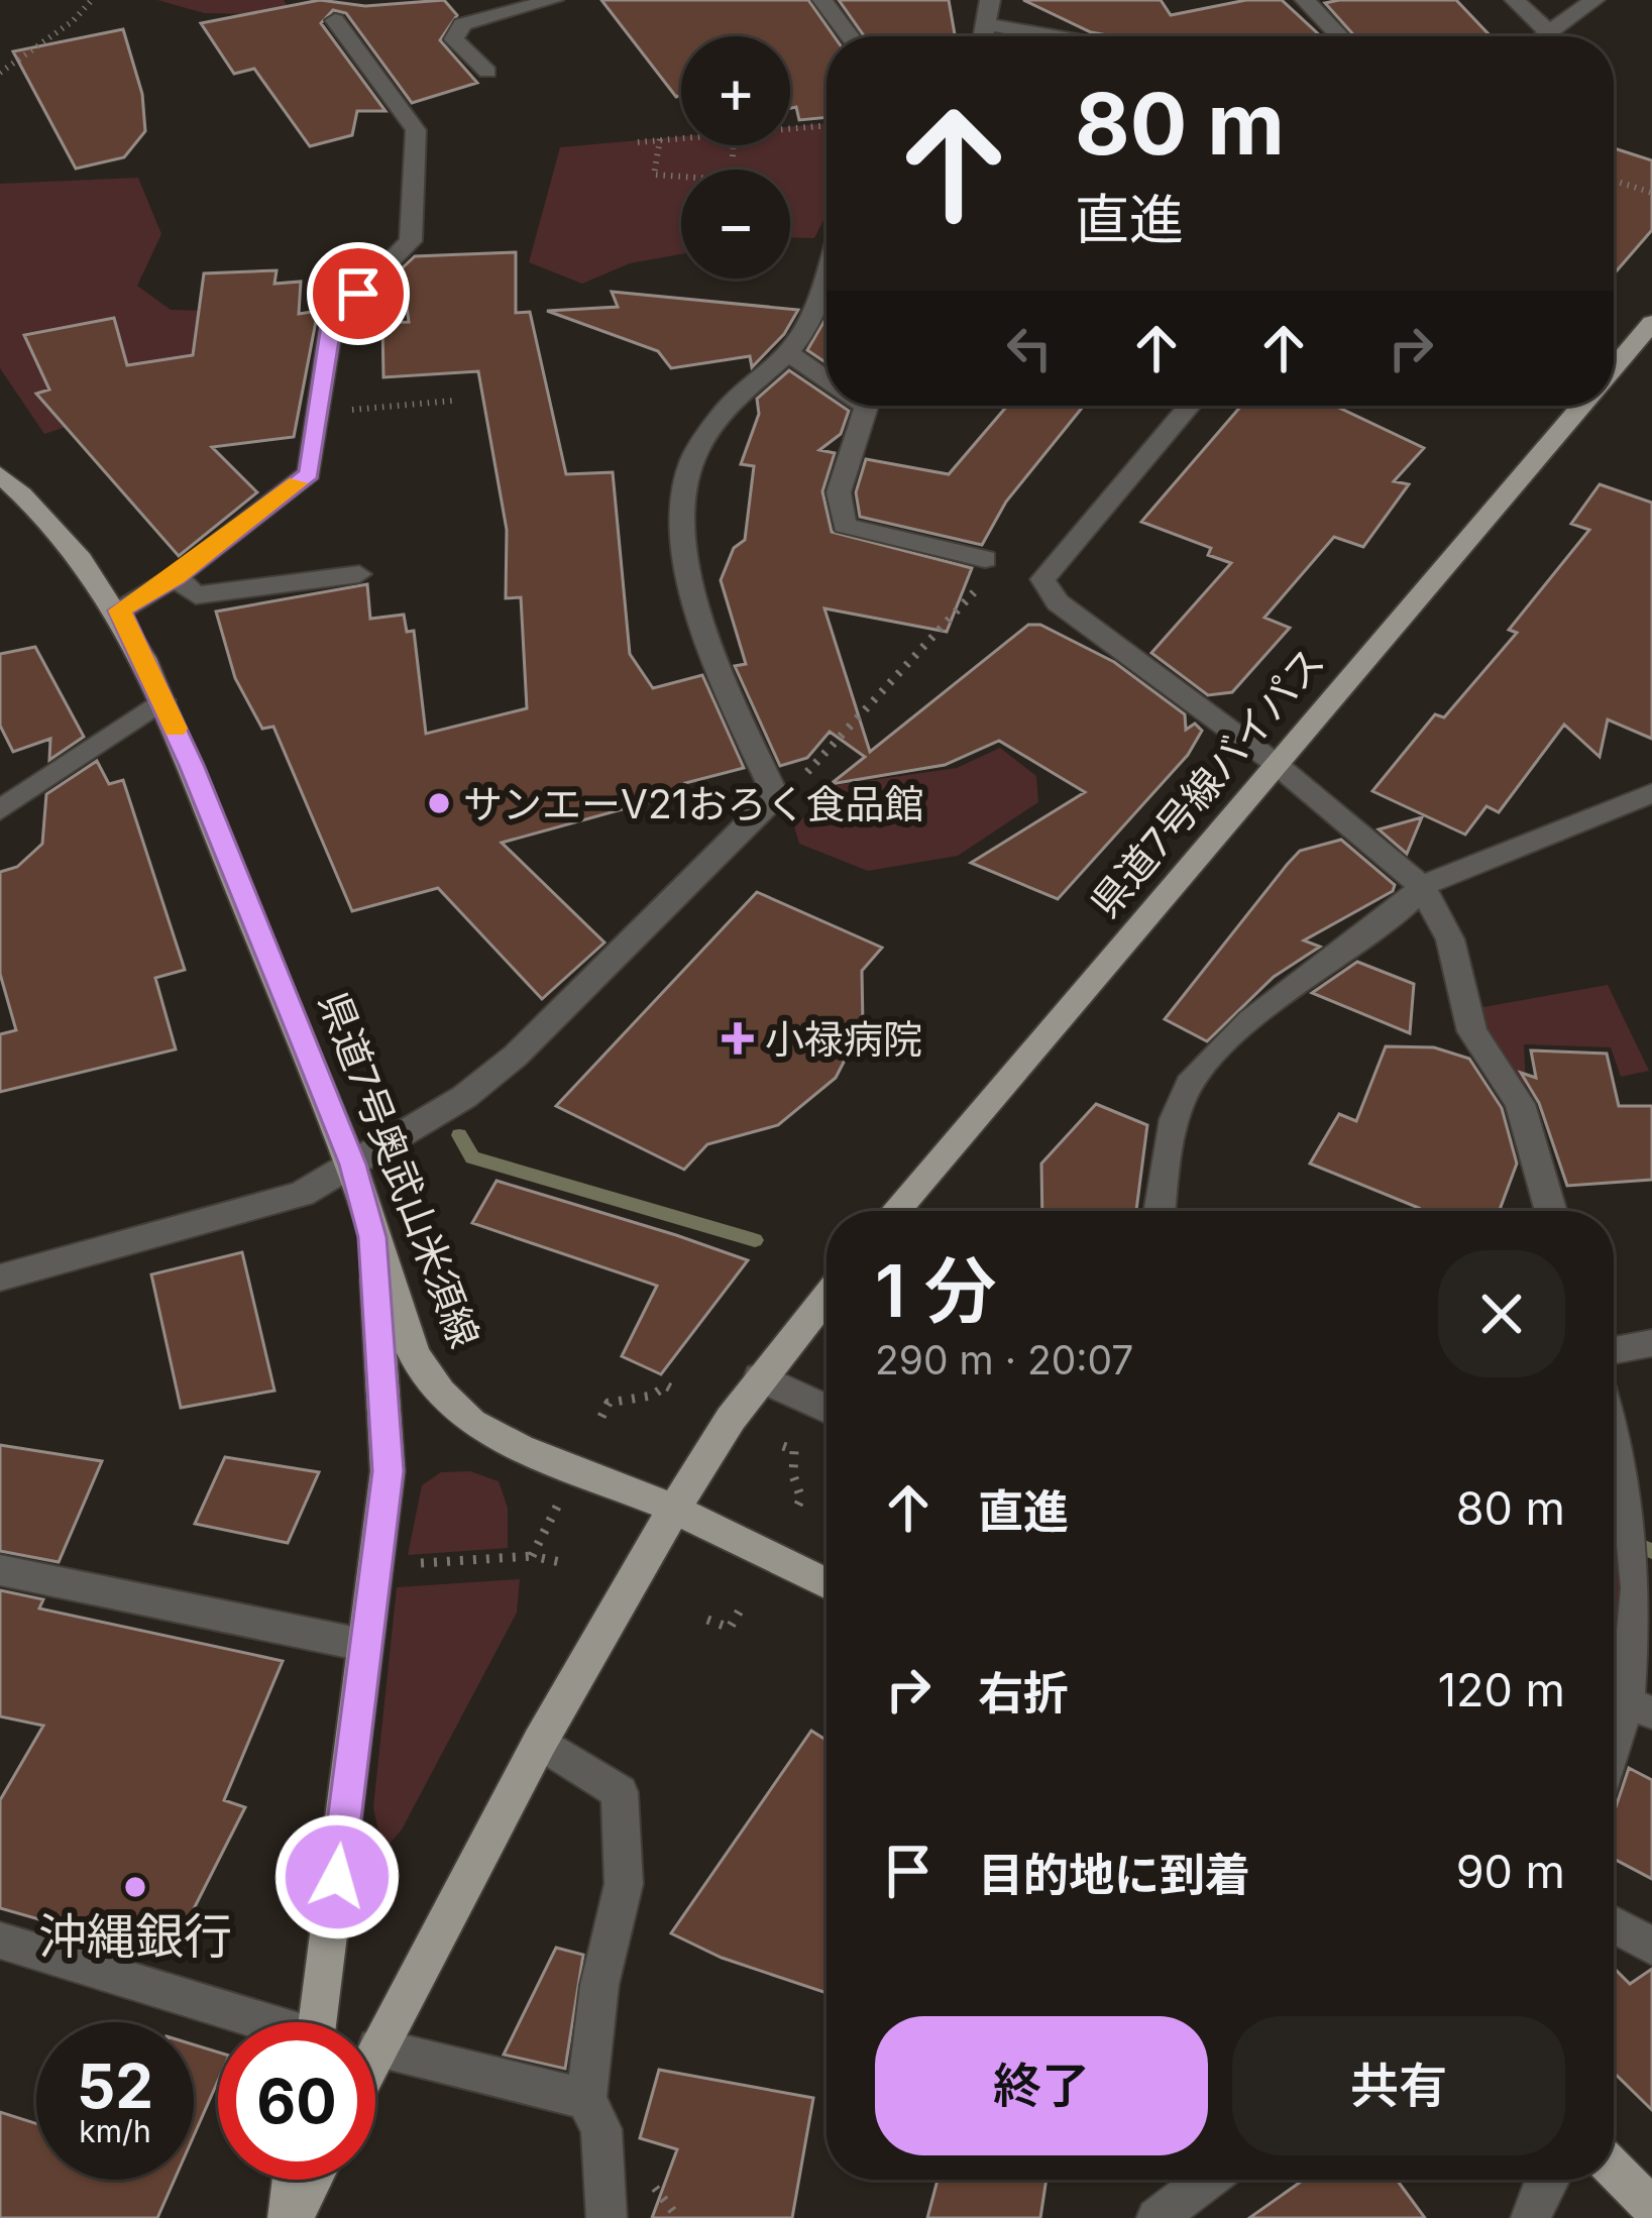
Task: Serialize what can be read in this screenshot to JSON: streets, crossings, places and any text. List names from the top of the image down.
{
  "streets": {
    "main road": ["県道7号線バイパス", "県道7号奥武山米須線"]
  },
  "places": {
    "other": ["サンエーV21おろく食品館", "沖縄銀行"],
    "health": ["小禄病院"]
  },
  "page": {
    "map_buttons": ["+", "−"],
    "turn": ["80 m", "直進"],
    "heading": ["1 分", "290 m · 20:07"],
    "list": [
      {
        "name": "直進",
        "value": "80 m"
      },
      {
        "name": "右折",
        "value": "120 m"
      },
      {
        "name": "目的地に到着",
        "value": "90 m"
      }
    ],
    "buttons": ["終了", "共有"],
    "speed": "52 km/h",
    "limit": "60"
  }
}
